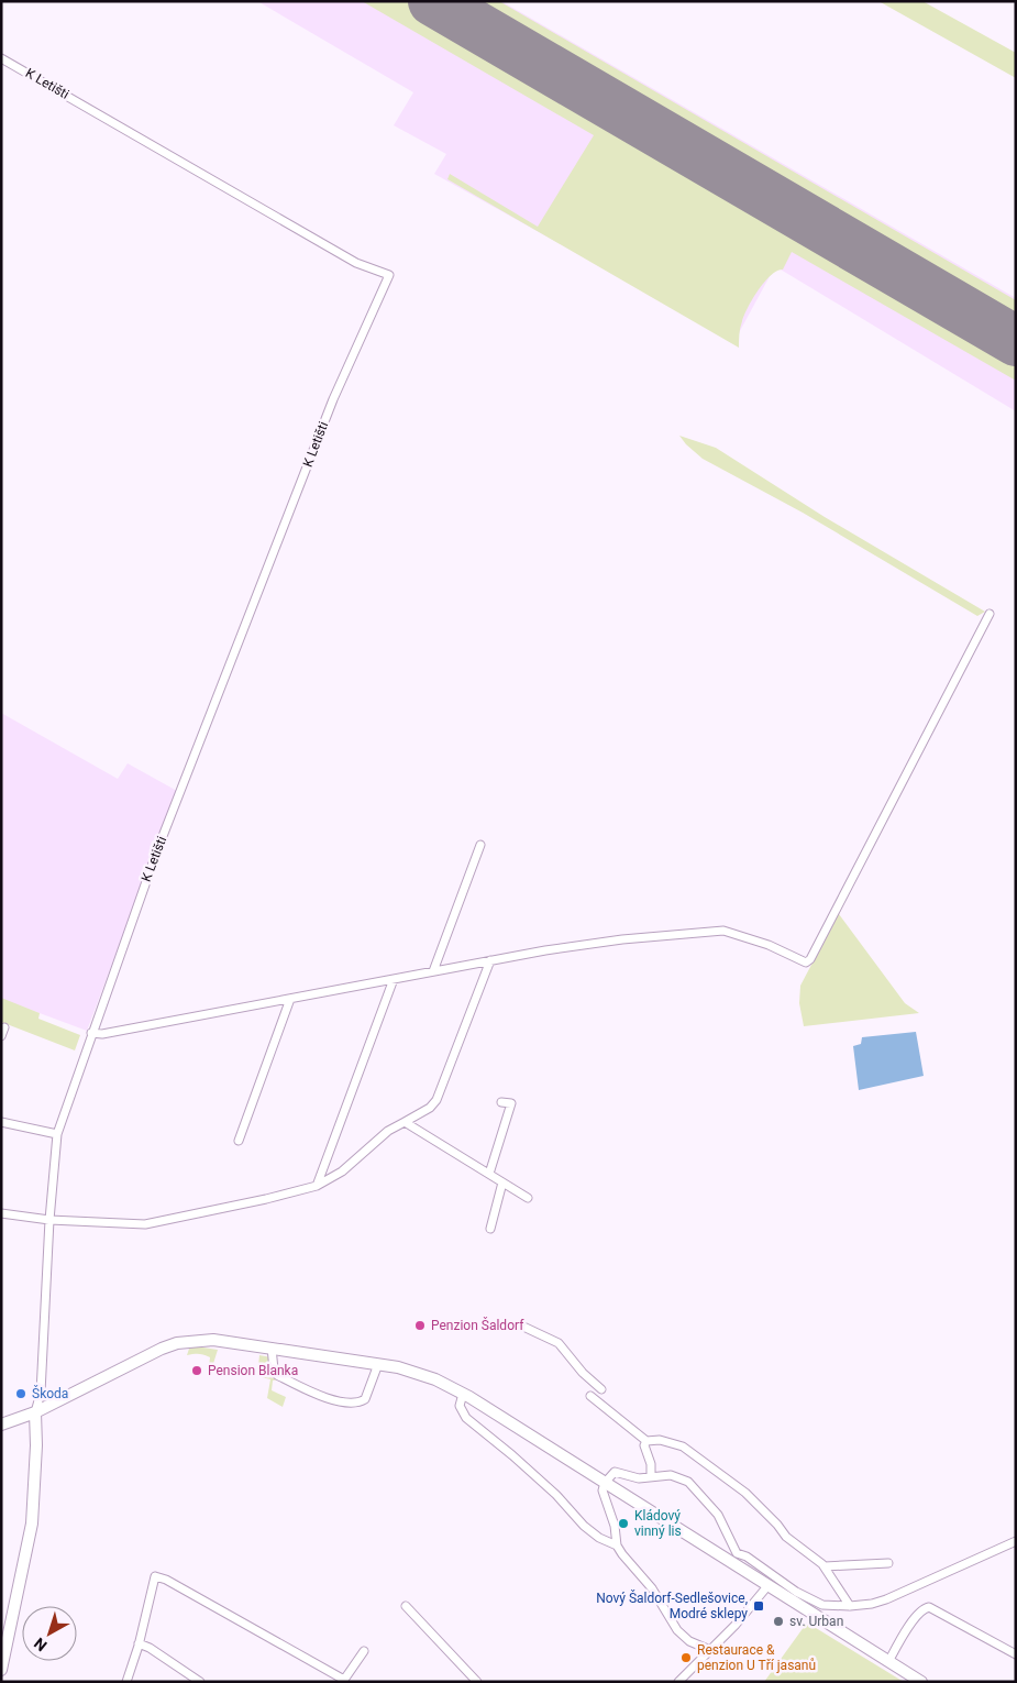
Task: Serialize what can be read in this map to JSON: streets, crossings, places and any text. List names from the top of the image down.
{
  "streets": {
    "street": ["K Letišti"]
  },
  "places": {
    "other": [
      "Penzion Šaldorf",
      "Pension Blanka",
      "Škoda",
      "Kládový vinný lis",
      "sv. Urban",
      "Restaurace & penzion U Tří jasanů"
    ],
    "transit": ["Nový Šaldorf-Sedlešovice, Modré sklepy"]
  },
  "north": "bottom left"
}
